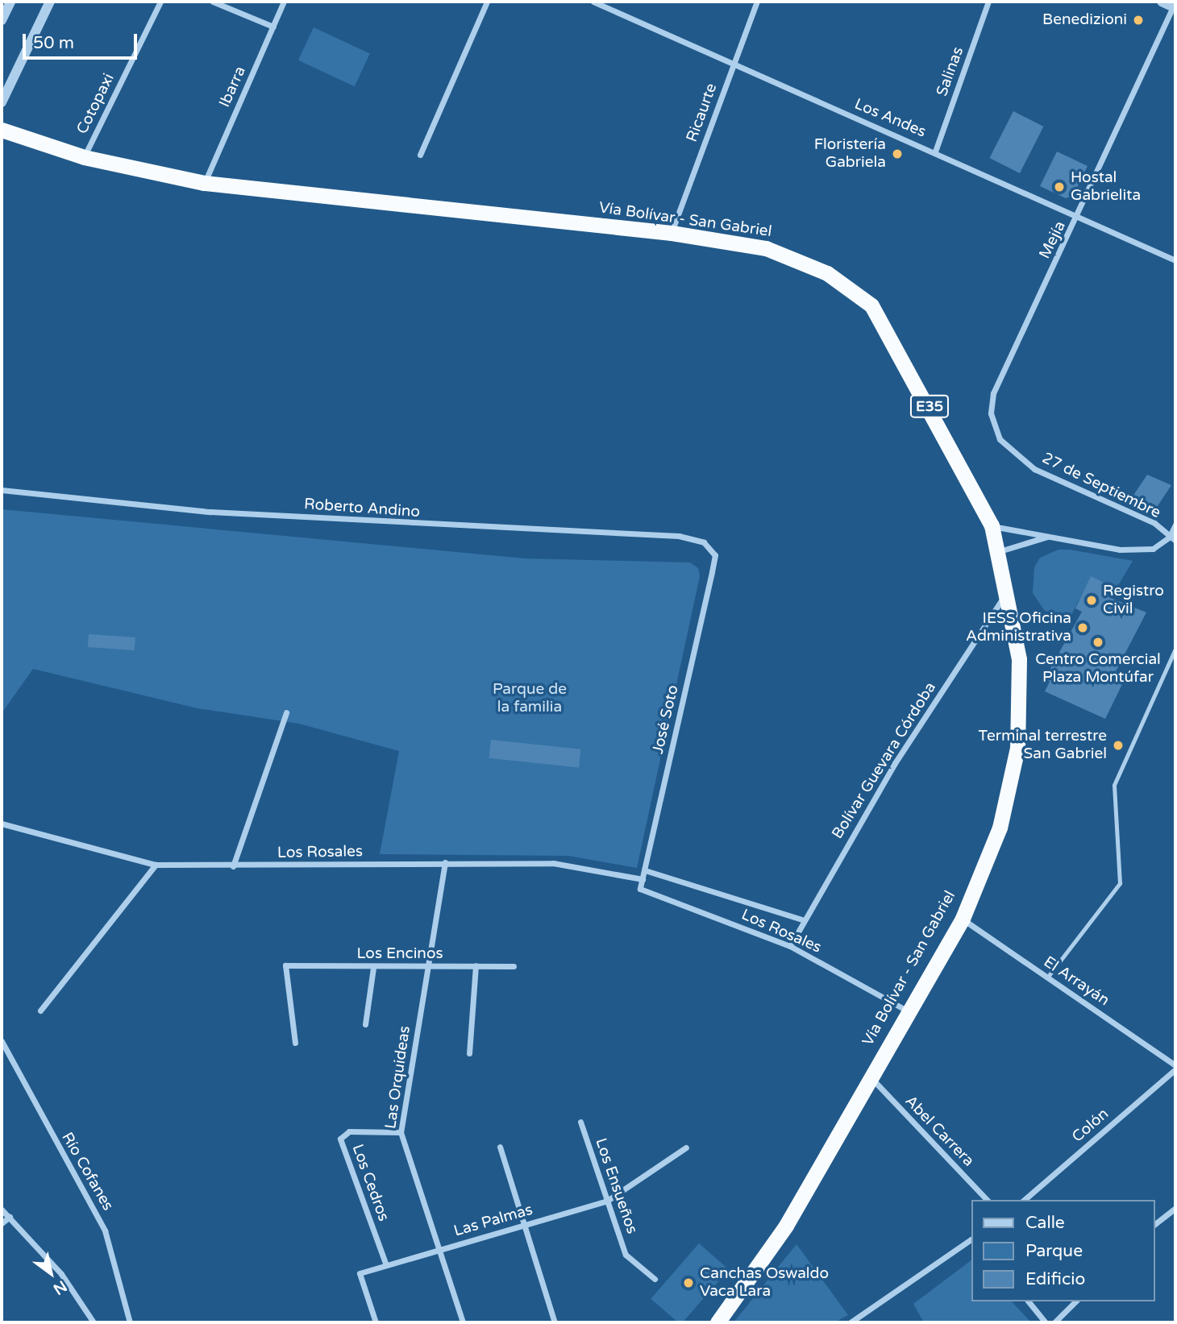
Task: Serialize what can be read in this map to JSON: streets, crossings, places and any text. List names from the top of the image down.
{
  "streets": {
    "highway": ["Vía Bolívar - San Gabriel", "E35"],
    "street": [
      "Salinas",
      "Ibarra",
      "Cotopaxi",
      "Ricaurte",
      "Los Andes",
      "Mejía",
      "27 de Septiembre",
      "Roberto Andino",
      "José Soto",
      "Bolívar Guevara Córdoba",
      "Los Rosales",
      "Los Encinos",
      "El Arrayán",
      "Las Orquideas",
      "Colón",
      "Abel Carrera",
      "Río Cofanes",
      "Los Cedros",
      "Los Ensueños",
      "Las Palmas"
    ]
  },
  "crossings": [
    ["Salinas", "Los Andes"],
    ["Ibarra", "Vía Bolívar - San Gabriel"],
    ["Cotopaxi", "Vía Bolívar - San Gabriel"],
    ["Ricaurte", "Los Andes"],
    ["Ricaurte", "Vía Bolívar - San Gabriel"],
    ["Los Andes", "Mejía"],
    ["Vía Bolívar - San Gabriel", "Bolívar Guevara Córdoba"],
    ["Vía Bolívar - San Gabriel", "Los Rosales"],
    ["Vía Bolívar - San Gabriel", "El Arrayán"],
    ["Vía Bolívar - San Gabriel", "Abel Carrera"],
    ["Mejía", "27 de Septiembre"],
    ["Roberto Andino", "José Soto"],
    ["José Soto", "Los Rosales"],
    ["Bolívar Guevara Córdoba", "Los Rosales"],
    ["Los Rosales", "Las Orquideas"],
    ["Los Encinos", "Las Orquideas"],
    ["El Arrayán", "Colón"],
    ["Las Orquideas", "Los Cedros"],
    ["Las Orquideas", "Las Palmas"],
    ["Los Cedros", "Las Palmas"],
    ["Los Ensueños", "Las Palmas"]
  ],
  "parks": ["Parque de la familia"],
  "places": [
    "Benedizioni",
    "Floristería Gabriela",
    "Hostal Gabrielita",
    "Registro Civil",
    "IESS Oficina Administrativa",
    "Centro Comercial Plaza Montúfar",
    "Terminal terrestre San Gabriel",
    "Canchas Oswaldo Vaca Lara"
  ],
  "legend": ["Calle", "Parque", "Edificio"],
  "scale_bar": "50 m",
  "north": "bottom right"
}
